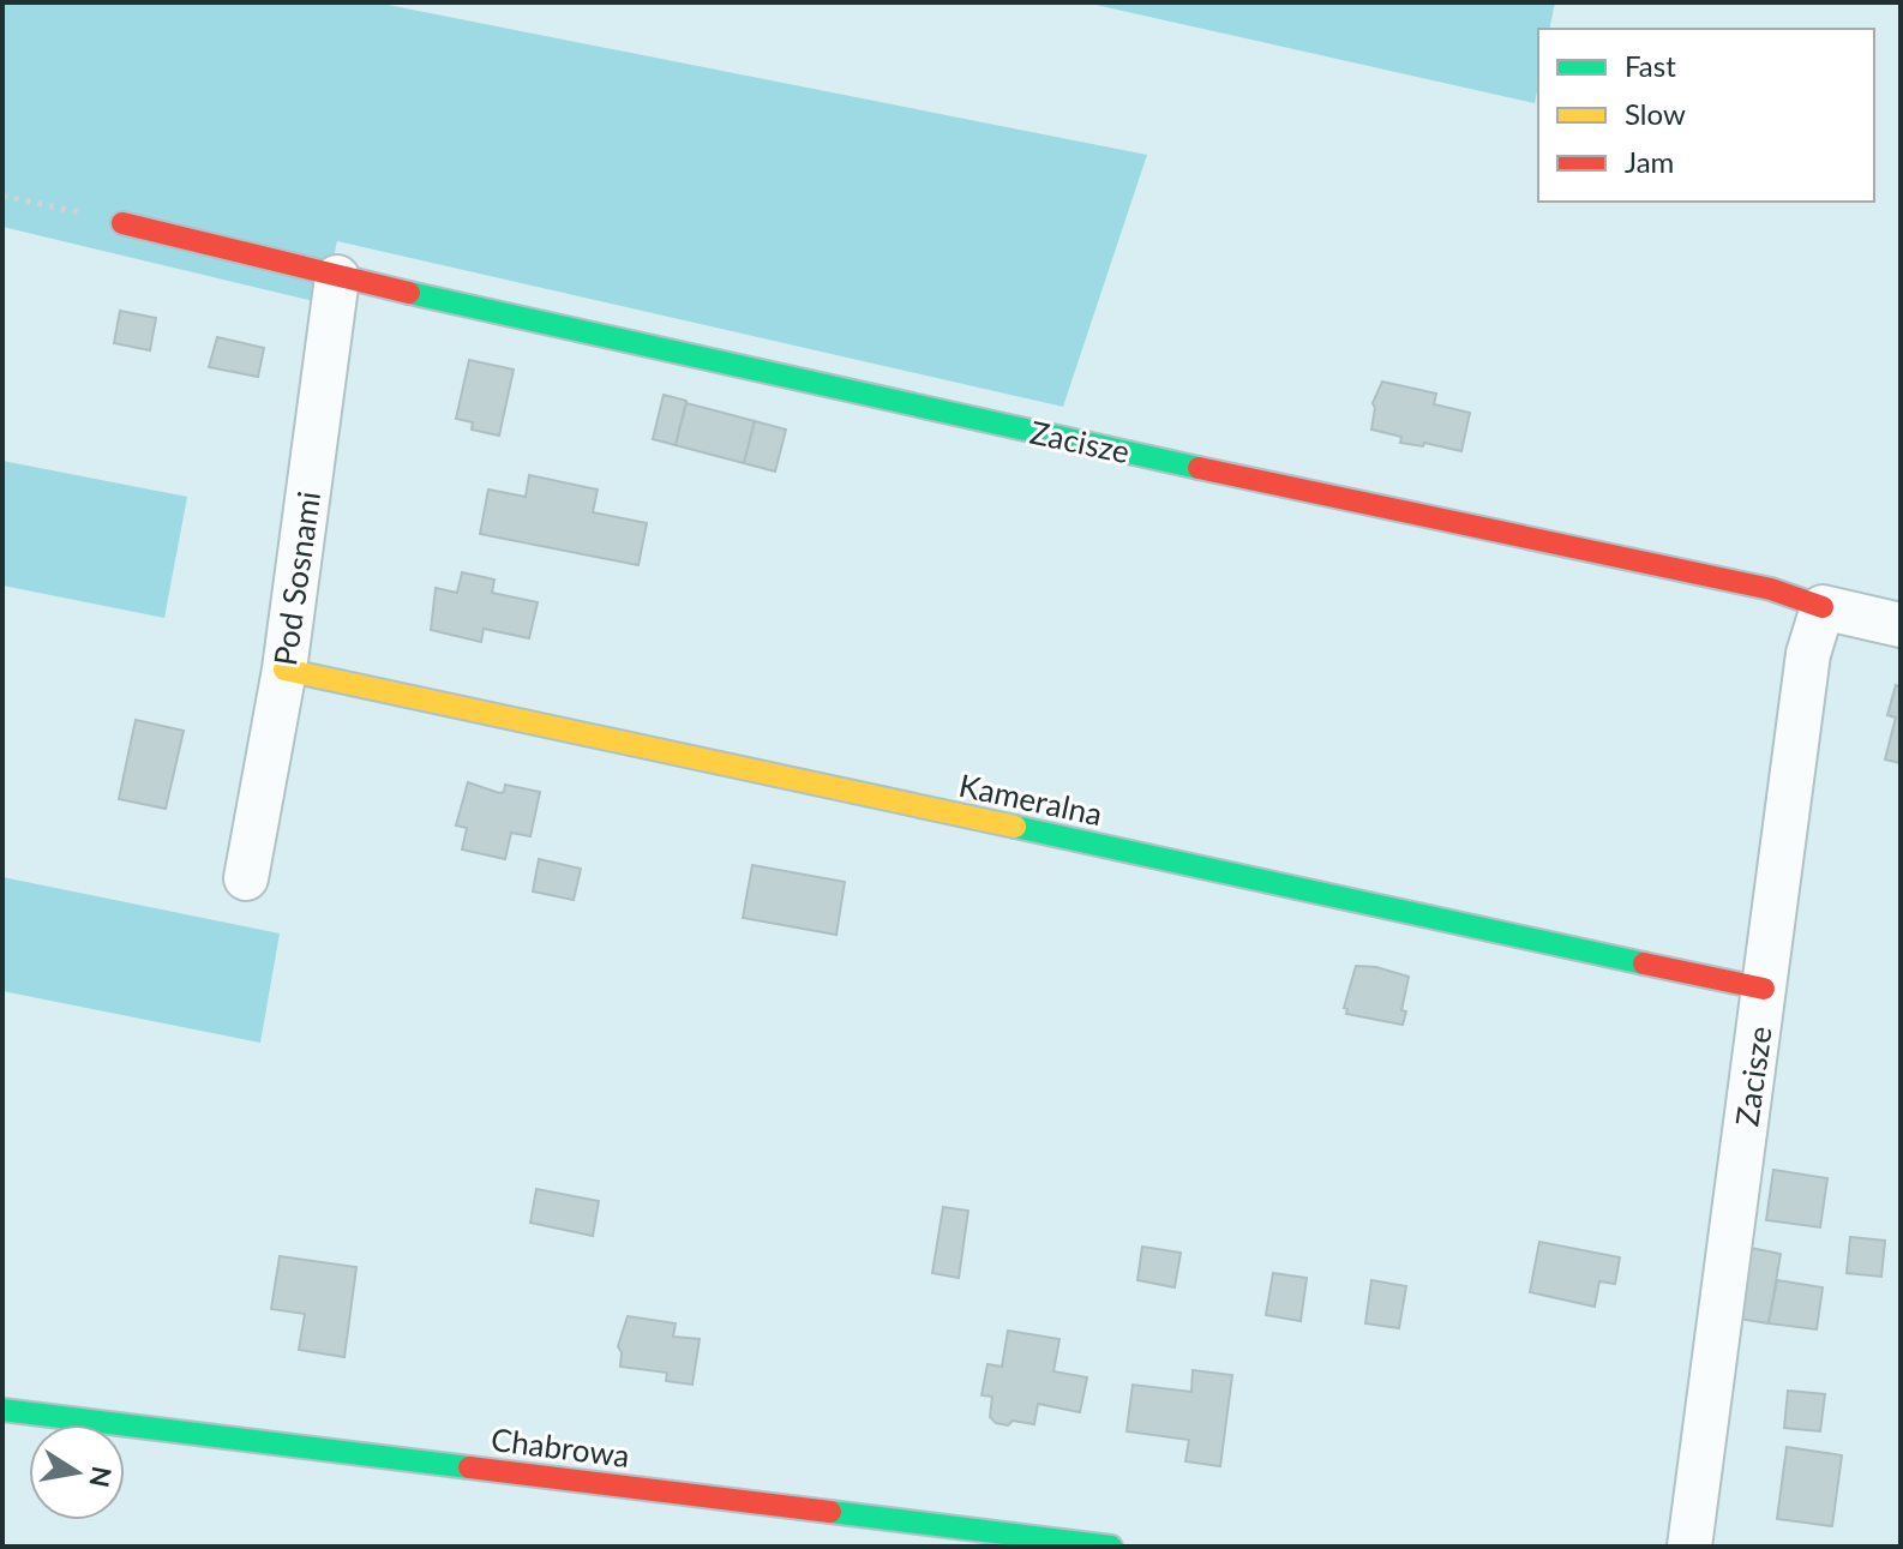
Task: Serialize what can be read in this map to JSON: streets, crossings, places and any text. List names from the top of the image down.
{
  "streets": {
    "street": [
      "Zacisze",
      "Pod Sosnami",
      "Kameralna",
      "Chabrowa"
    ]
  },
  "crossings": [
    ["Zacisze", "Pod Sosnami"],
    ["Zacisze", "Kameralna"],
    ["Pod Sosnami", "Kameralna"]
  ],
  "legend": ["Fast", "Slow", "Jam"],
  "north": "right"
}
